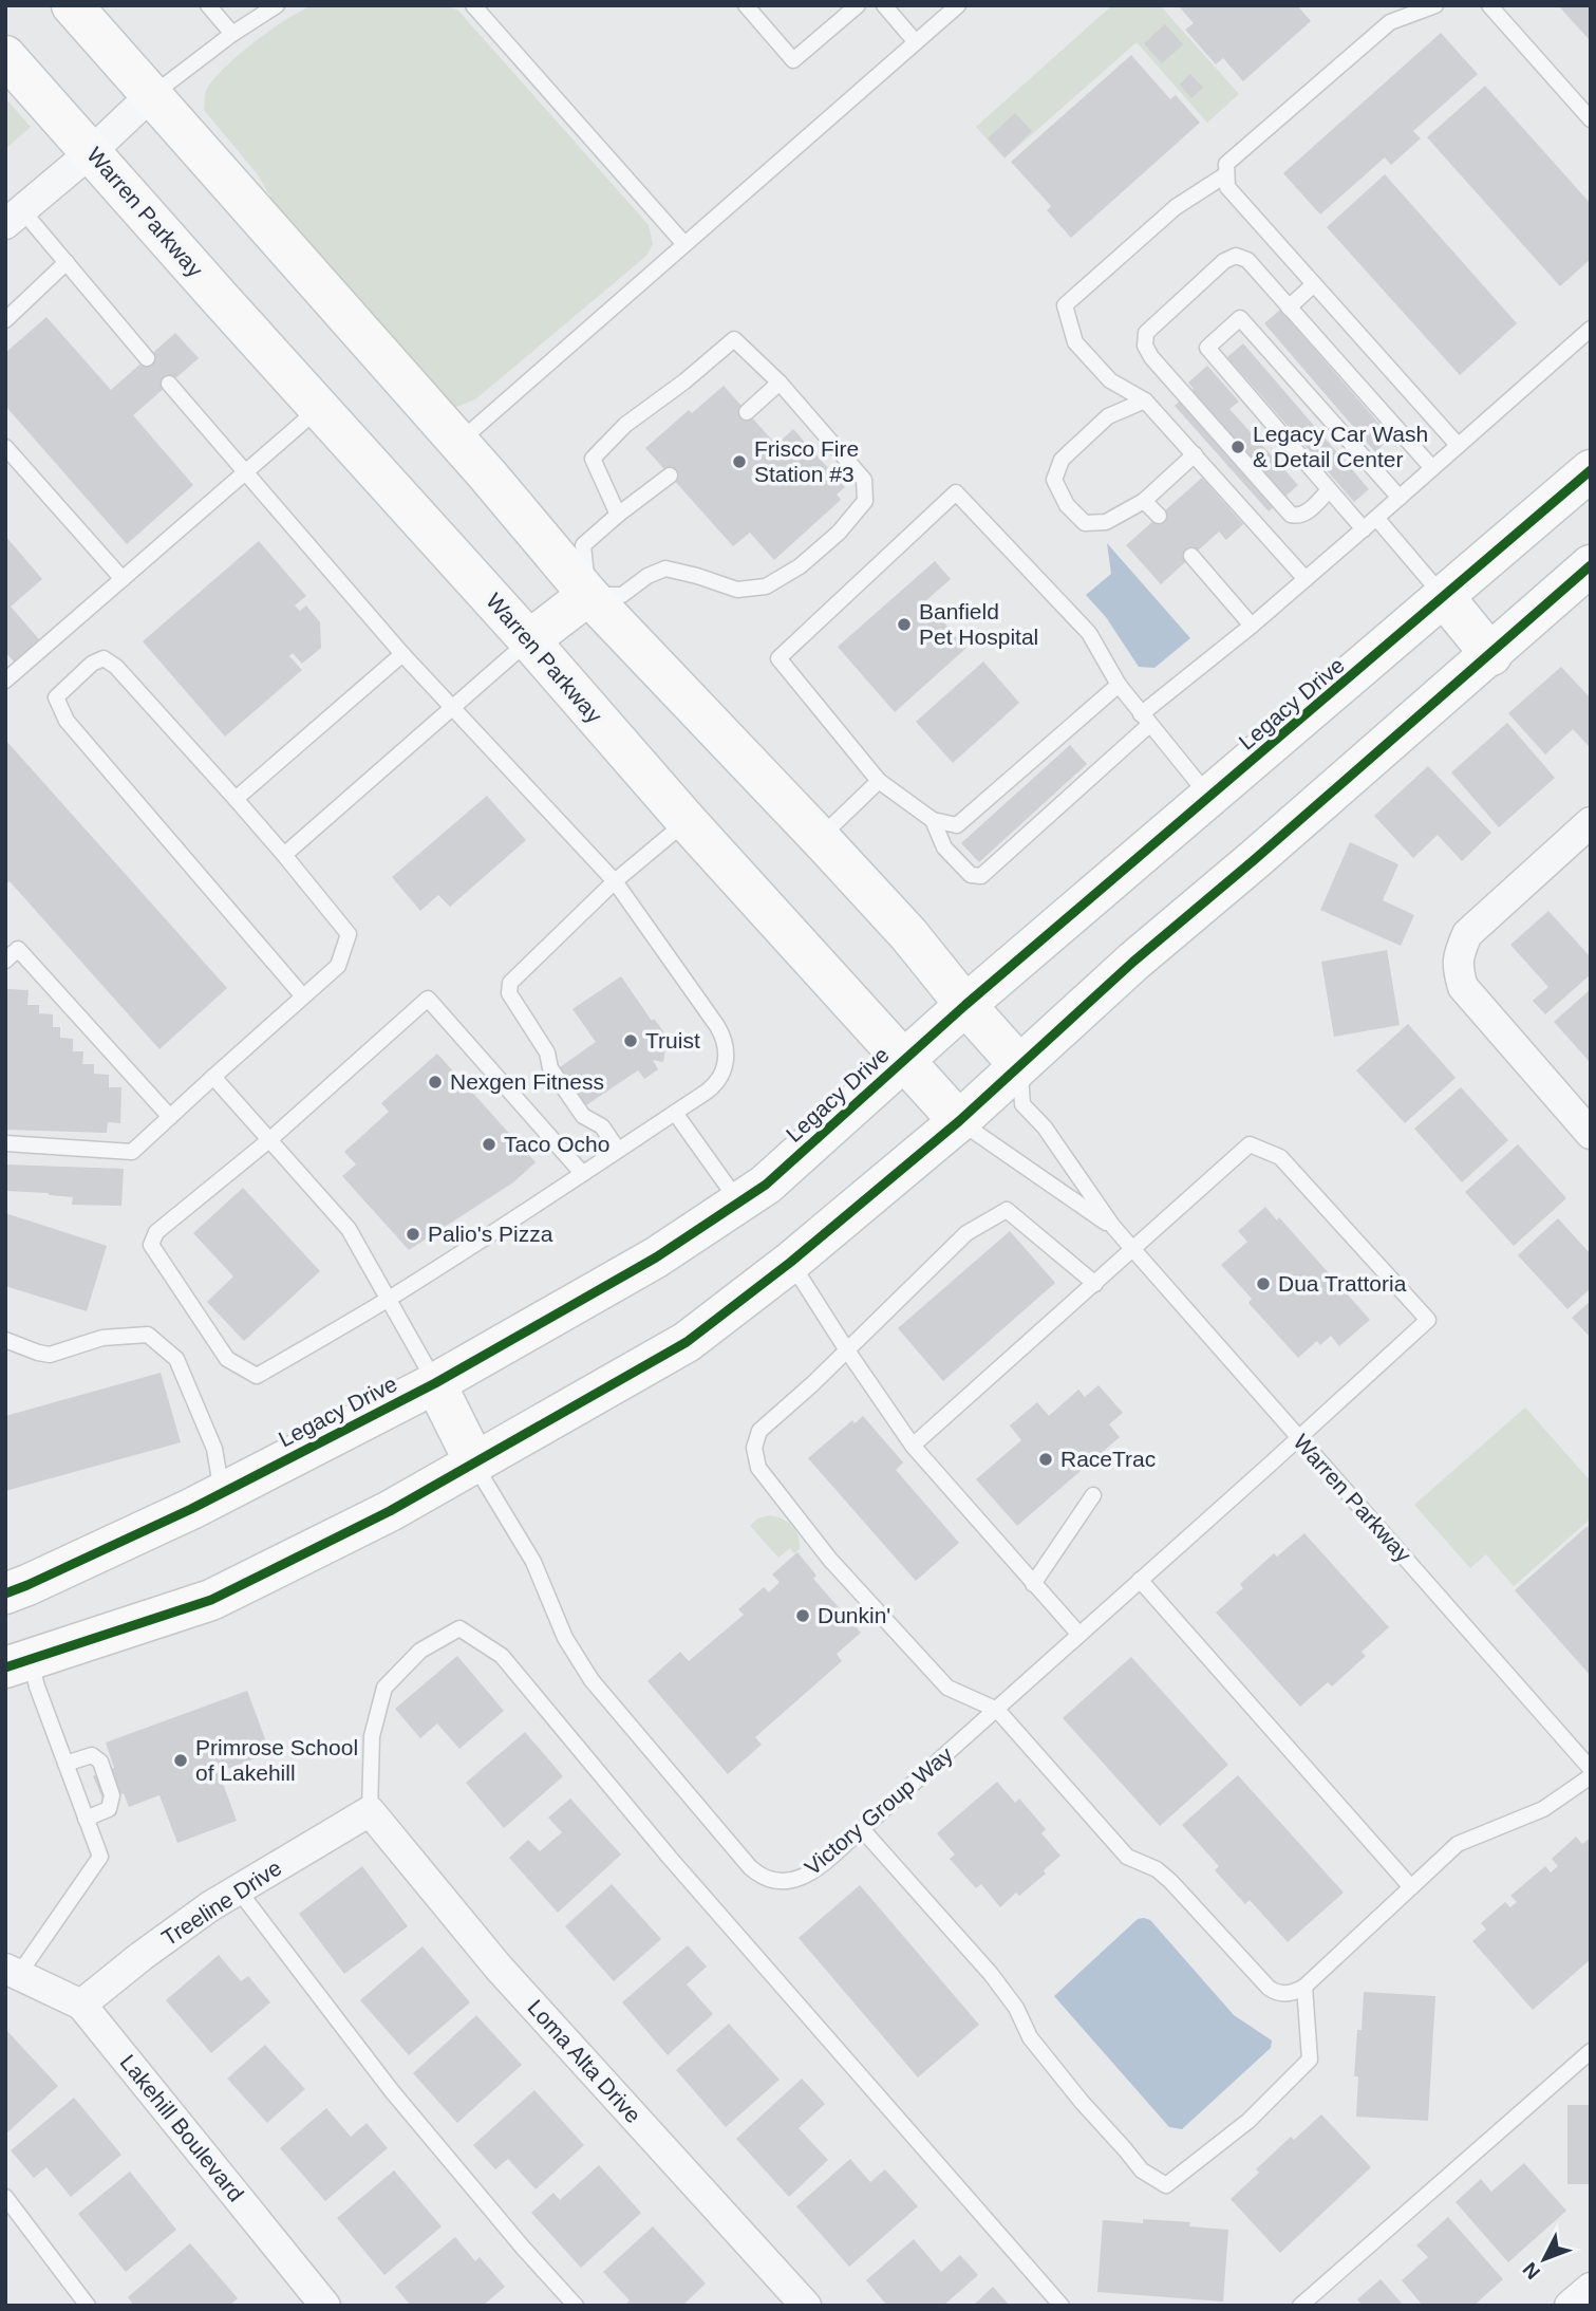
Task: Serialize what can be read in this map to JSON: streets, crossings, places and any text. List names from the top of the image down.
{
  "streets": {
    "main road": ["Warren Parkway", "Legacy Drive"],
    "street": ["Treeline Drive", "Loma Alta Drive", "Lakehill Boulevard"],
    "lane": ["Victory Group Way"]
  },
  "crossings": [
    ["Warren Parkway", "Legacy Drive"],
    ["Warren Parkway", "Victory Group Way"],
    ["Treeline Drive", "Loma Alta Drive"],
    ["Treeline Drive", "Lakehill Boulevard"]
  ],
  "places": [
    "Legacy Car Wash & Detail Center",
    "Frisco Fire Station #3",
    "Banfield Pet Hospital",
    "Truist",
    "Nexgen Fitness",
    "Taco Ocho",
    "Palio's Pizza",
    "Dua Trattoria",
    "RaceTrac",
    "Dunkin'",
    "Primrose School of Lakehill"
  ],
  "north": "bottom left"
}
